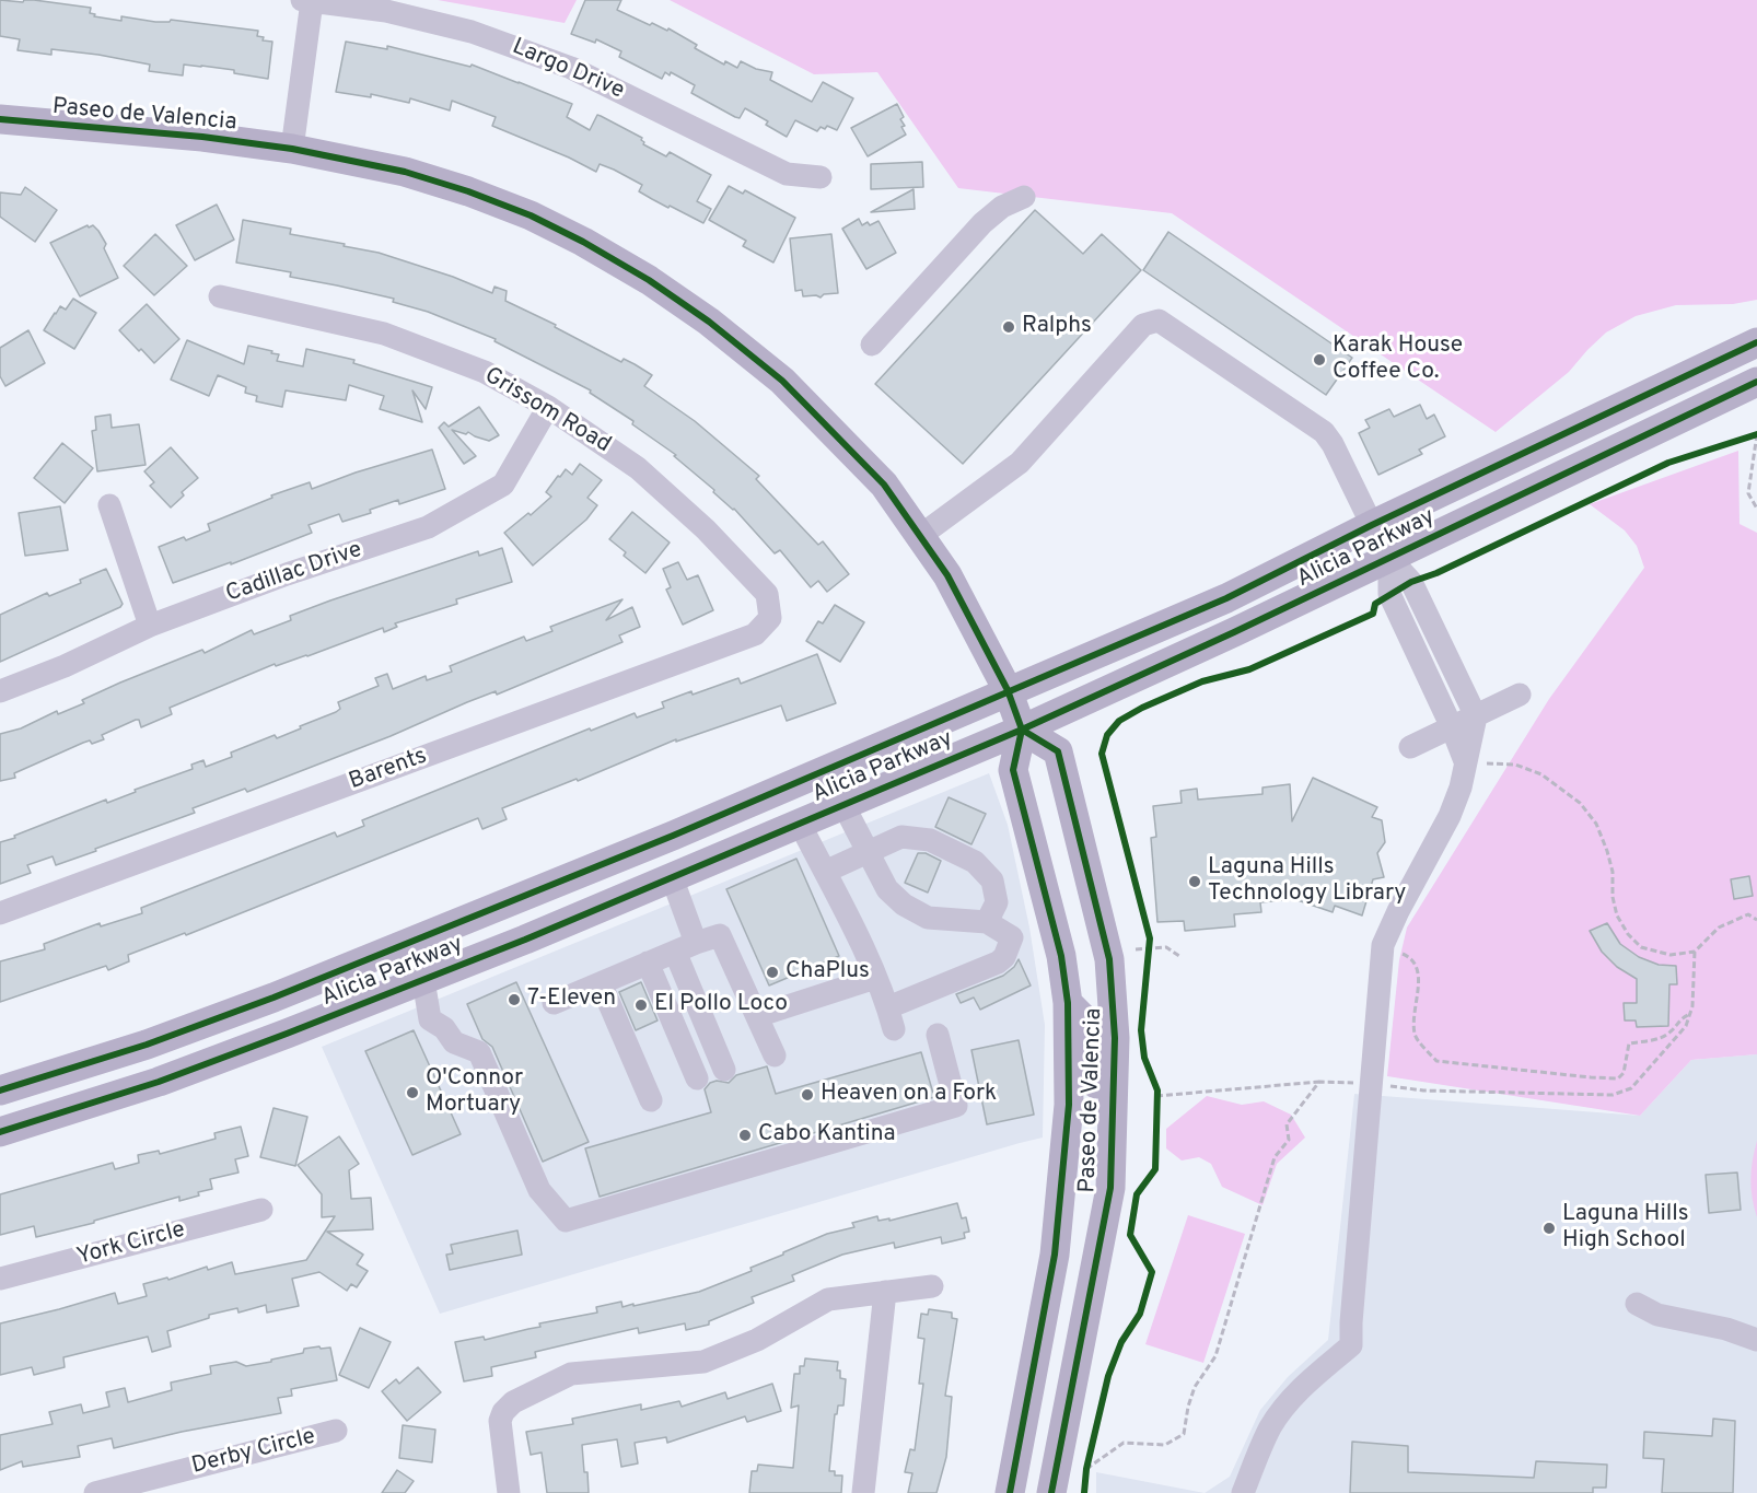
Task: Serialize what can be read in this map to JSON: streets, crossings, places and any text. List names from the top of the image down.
{
  "streets": {
    "main road": ["Paseo de Valencia", "Alicia Parkway"],
    "street": [
      "Largo Drive",
      "Grissom Road",
      "Cadillac Drive",
      "Barents",
      "York Circle",
      "Derby Circle"
    ]
  },
  "crossings": [
    ["Paseo de Valencia", "Alicia Parkway"],
    ["Grissom Road", "Cadillac Drive"],
    ["Grissom Road", "Barents"]
  ],
  "places": [
    "Ralphs",
    "Karak House Coffee Co.",
    "Laguna Hills Technology Library",
    "ChaPlus",
    "7-Eleven",
    "El Pollo Loco",
    "O'Connor Mortuary",
    "Heaven on a Fork",
    "Cabo Kantina",
    "Laguna Hills High School"
  ]
}
